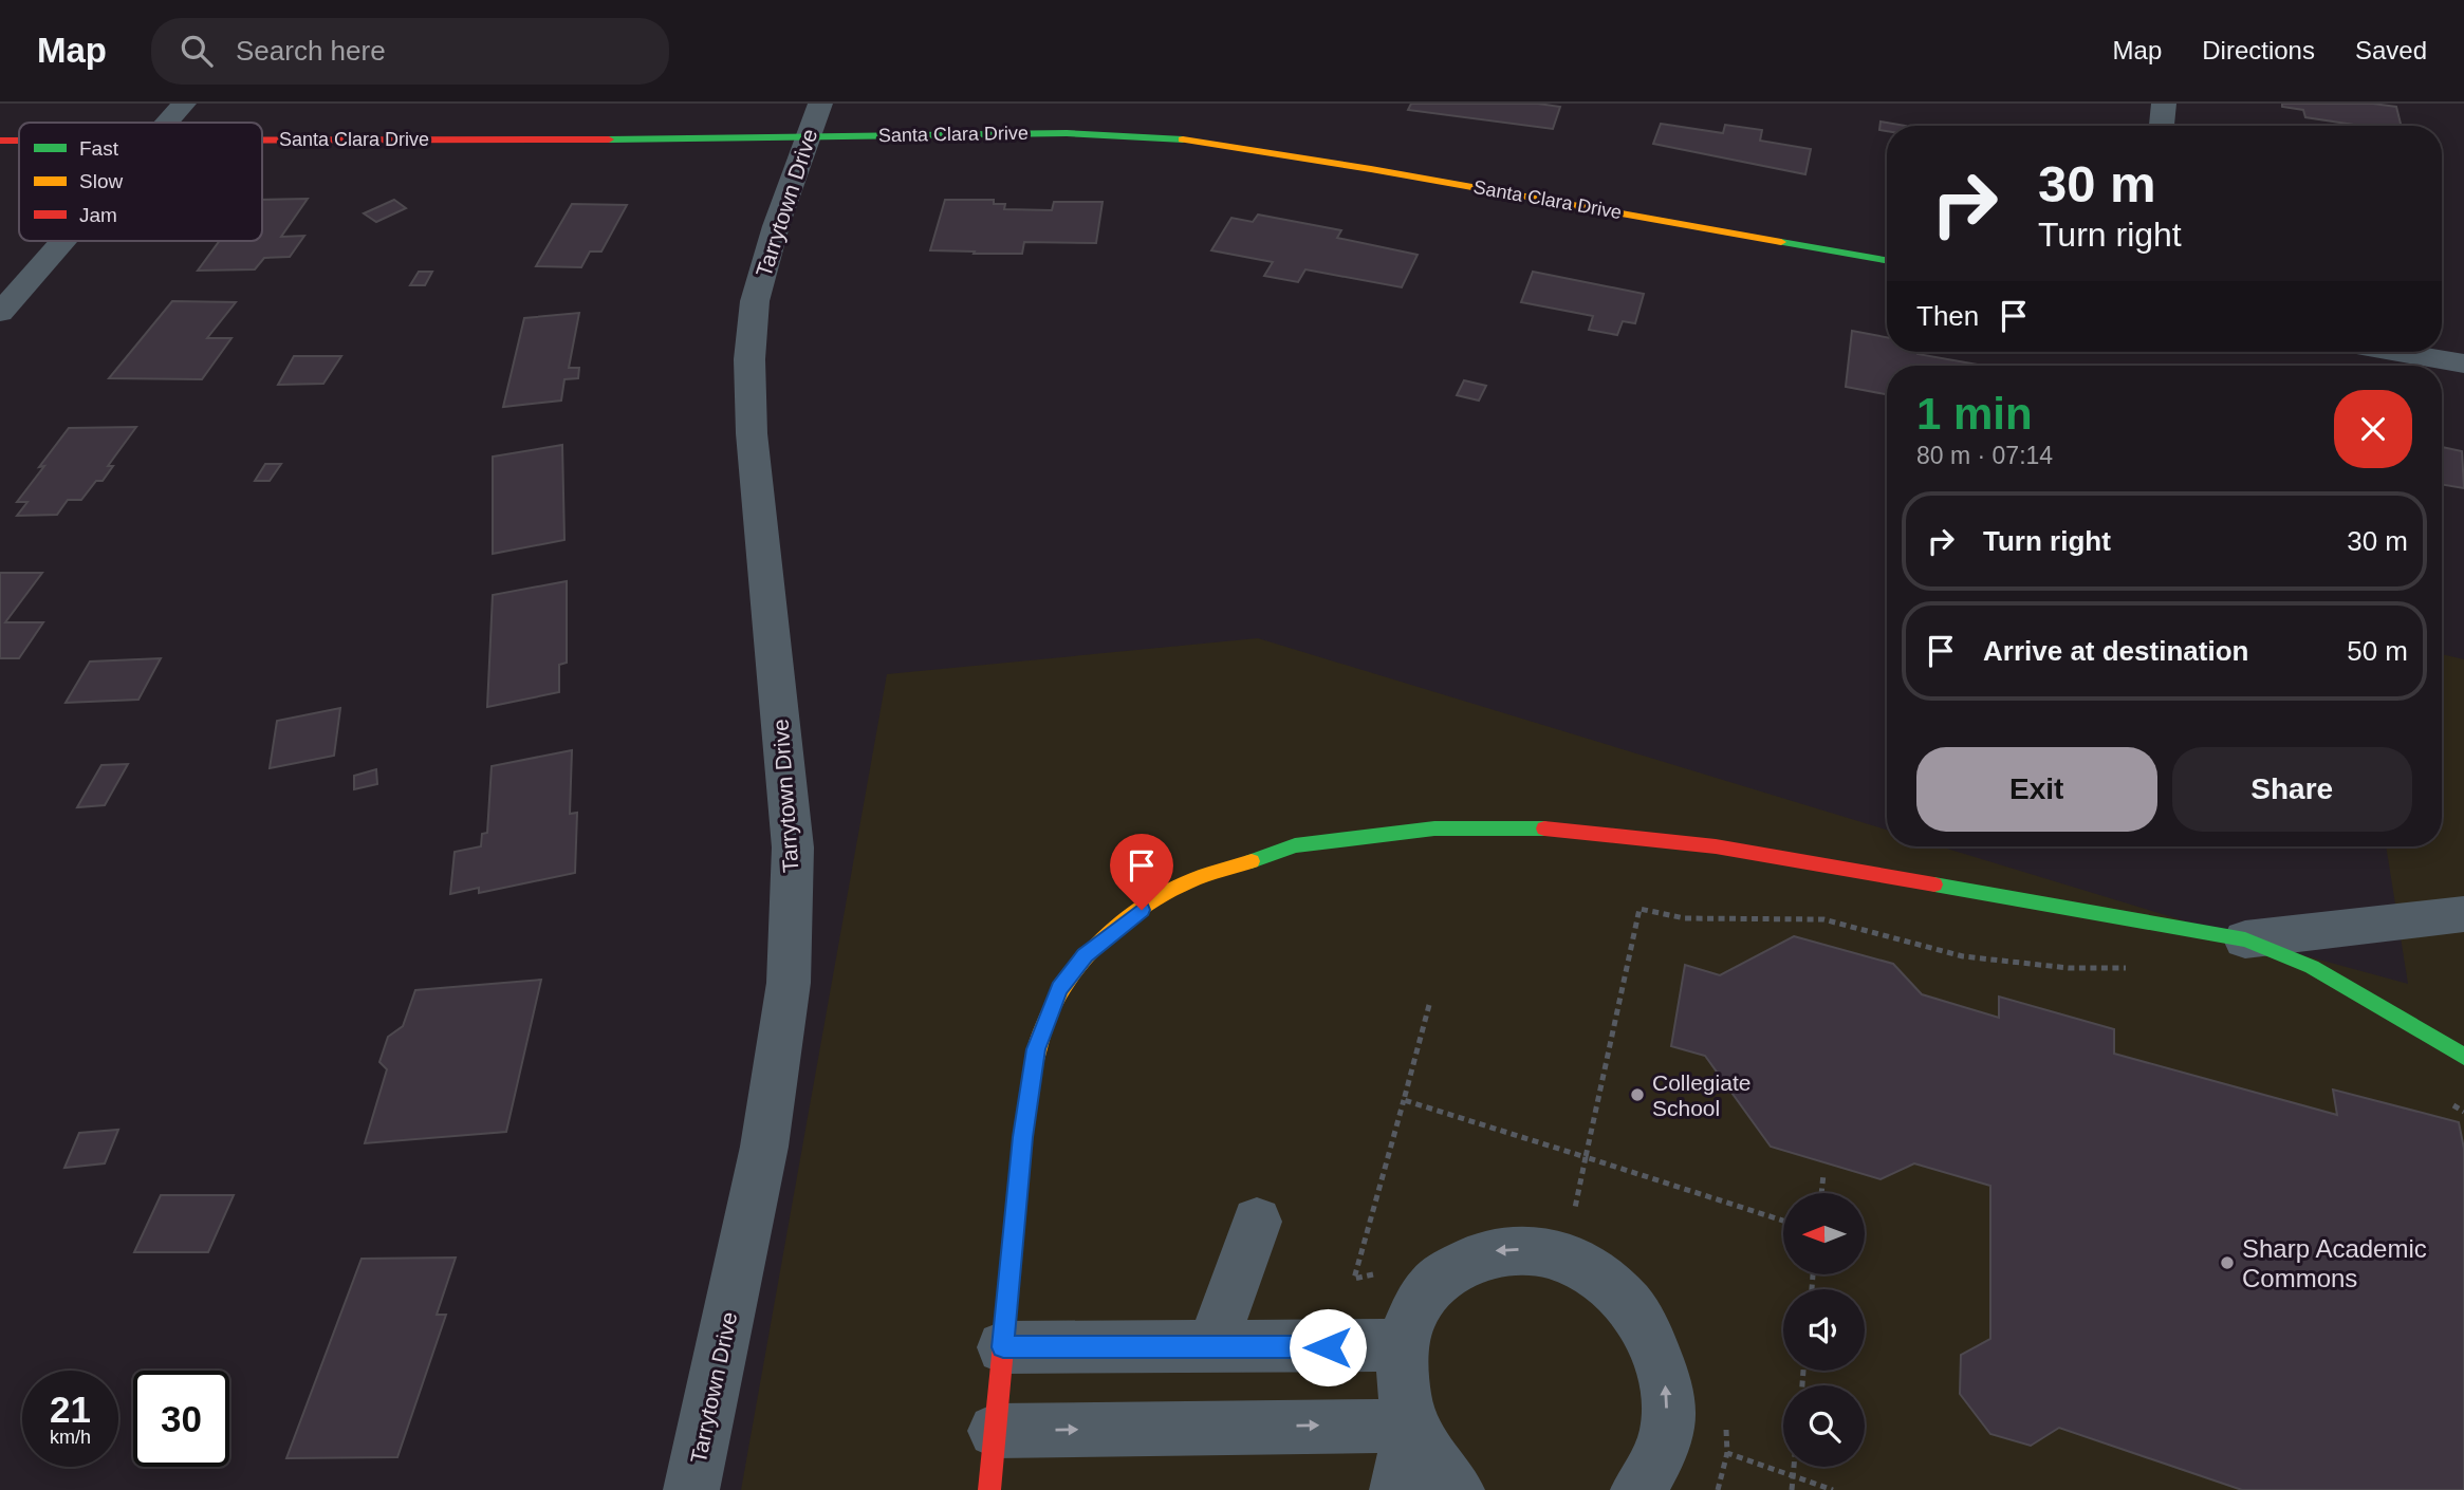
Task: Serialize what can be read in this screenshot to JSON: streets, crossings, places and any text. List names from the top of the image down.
{
  "streets": {
    "street": ["Santa Clara Drive", "Tarrytown Drive"]
  },
  "crossings": [
    ["Santa Clara Drive", "Tarrytown Drive"]
  ],
  "places": ["Collegiate School", "Sharp Academic Commons"],
  "legend": ["Fast", "Slow", "Jam"],
  "north": "left",
  "page": {
    "header": "Map",
    "search": "Search here",
    "nav": ["Map", "Directions", "Saved"],
    "turn": ["30 m", "Turn right"],
    "then": "Then",
    "heading": ["1 min", "80 m · 07:14"],
    "list": [
      {
        "name": "Turn right",
        "value": "30 m"
      },
      {
        "name": "Arrive at destination",
        "value": "50 m"
      }
    ],
    "buttons": ["Exit", "Share"],
    "speed": "21 km/h",
    "limit": "30"
  }
}
